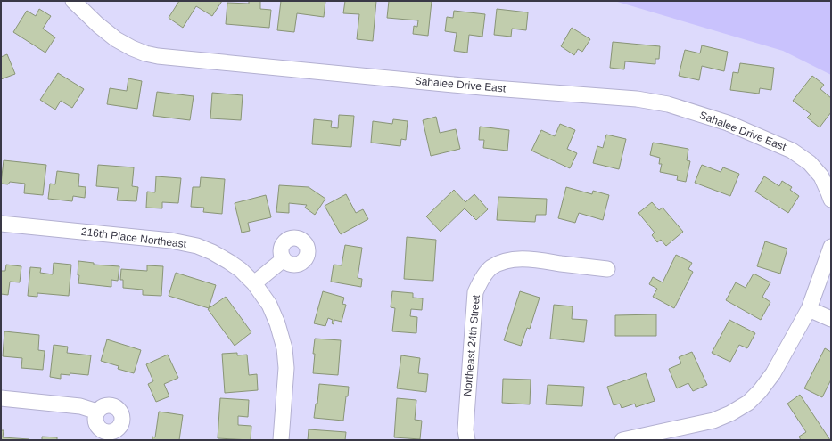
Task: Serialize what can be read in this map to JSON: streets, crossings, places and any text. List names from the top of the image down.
{
  "streets": {
    "street": ["Sahalee Drive East", "216th Place Northeast", "Northeast 24th Street"]
  }
}
